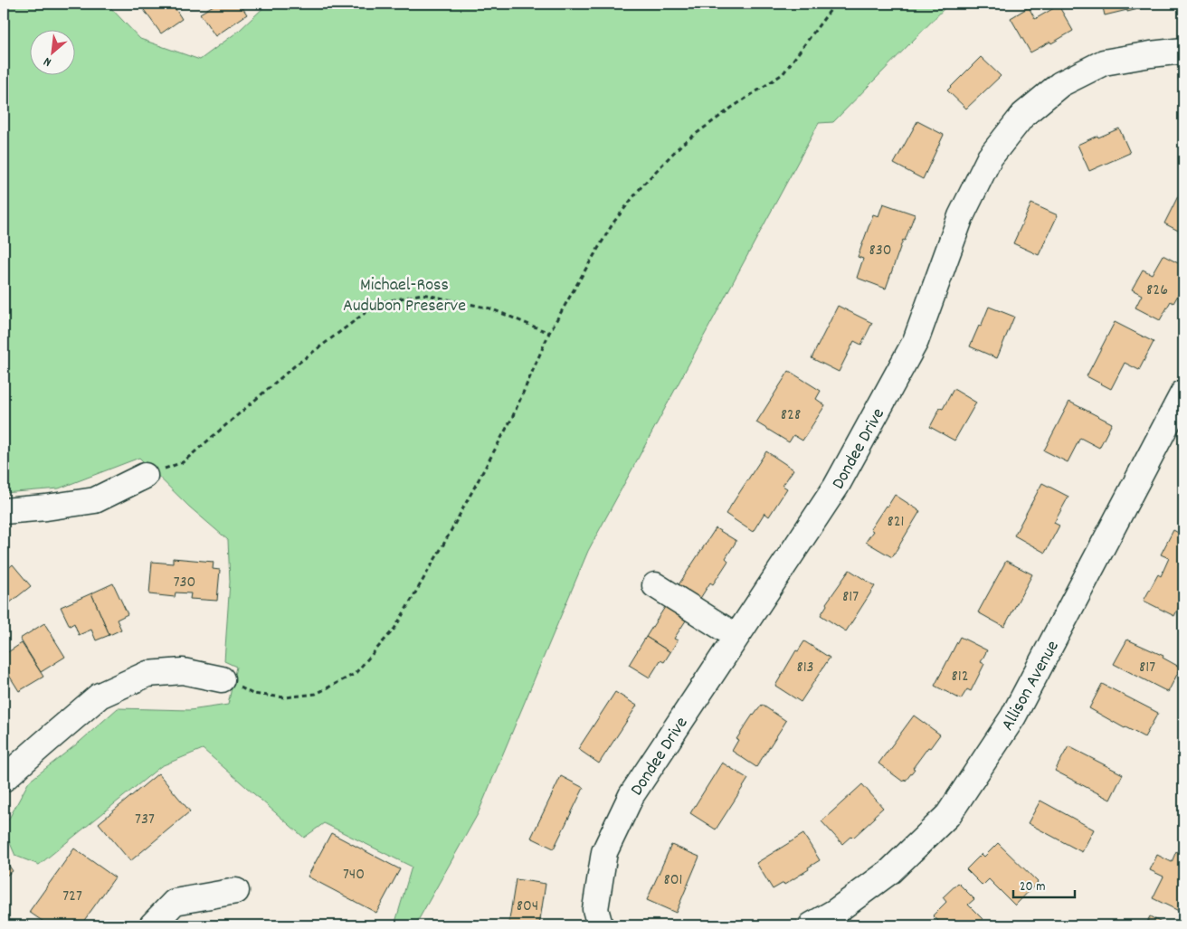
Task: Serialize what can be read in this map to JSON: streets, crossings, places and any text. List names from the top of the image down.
{
  "streets": {
    "street": ["Dondee Drive", "Allison Avenue"]
  },
  "parks": ["Michael-Ross Audubon Preserve"],
  "house_numbers": [
    "830",
    "826",
    "828",
    "821",
    "730",
    "817",
    "813",
    "817",
    "812",
    "737",
    "740",
    "801",
    "727",
    "804"
  ],
  "scale_bar": "20 m",
  "north": "bottom left"
}
